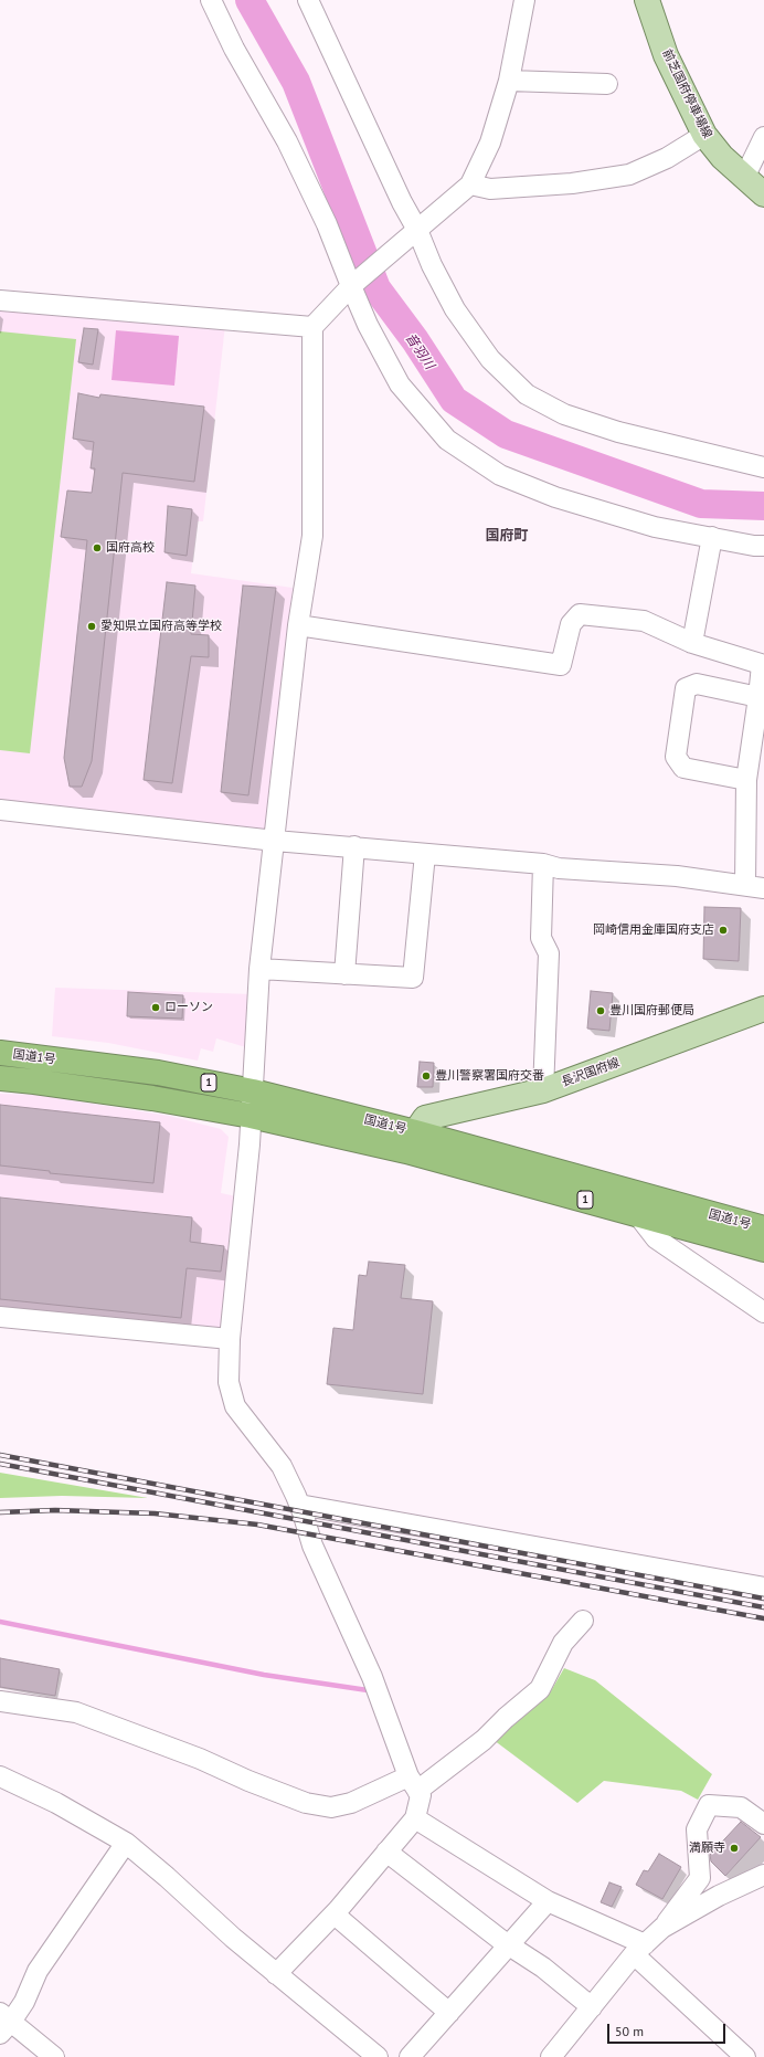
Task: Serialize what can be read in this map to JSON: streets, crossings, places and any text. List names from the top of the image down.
{
  "streets": {
    "highway": ["国道1号", "1"],
    "main road": ["前芝国府停車場線", "長沢国府線"]
  },
  "crossings": [
    ["国道1号", "長沢国府線"]
  ],
  "districts": ["国府町"],
  "water": ["音羽川"],
  "places": [
    "国府高校",
    "愛知県立国府高等学校",
    "岡崎信用金庫国府支店",
    "ローソン",
    "豊川国府郵便局",
    "豊川警察署国府交番",
    "満願寺"
  ],
  "scale_bar": "50 m"
}
